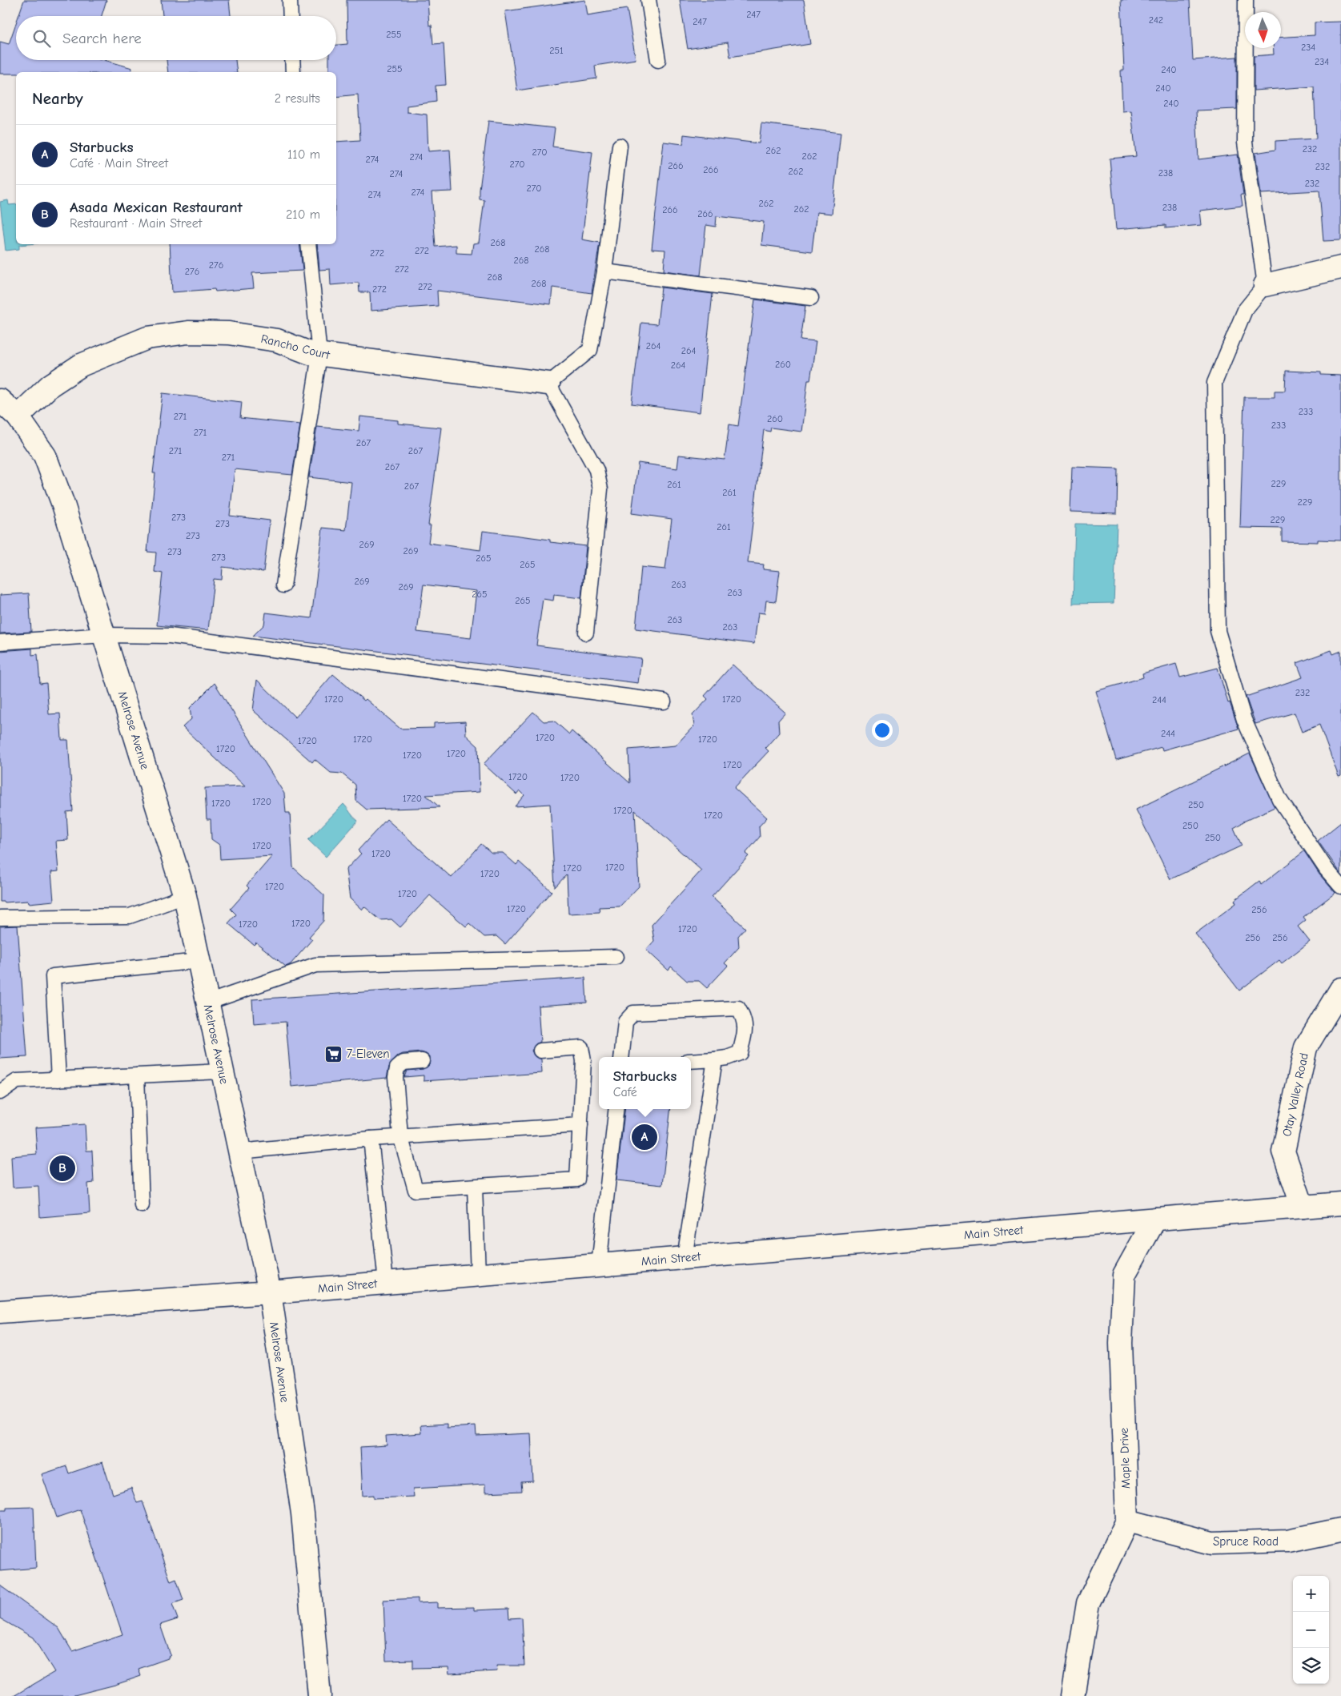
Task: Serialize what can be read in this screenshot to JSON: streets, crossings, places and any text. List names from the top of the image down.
{
  "streets": {
    "street": [
      "Rancho Court",
      "Melrose Avenue",
      "Otay Valley Road",
      "Main Street",
      "Maple Drive",
      "Spruce Road"
    ]
  },
  "crossings": [
    ["Rancho Court", "Melrose Avenue"],
    ["Melrose Avenue", "Main Street"],
    ["Otay Valley Road", "Main Street"],
    ["Main Street", "Maple Drive"],
    ["Maple Drive", "Spruce Road"]
  ],
  "places": {
    "supermarket": ["7-Eleven"]
  },
  "house_numbers": [
    "247",
    "242",
    "247",
    "255",
    "234",
    "251",
    "234",
    "255",
    "240",
    "240",
    "240",
    "232",
    "262",
    "270",
    "262",
    "274",
    "274",
    "270",
    "266",
    "232",
    "266",
    "262",
    "238",
    "274",
    "232",
    "270",
    "274",
    "274",
    "262",
    "238",
    "262",
    "266",
    "266",
    "268",
    "268",
    "272",
    "272",
    "268",
    "276",
    "272",
    "276",
    "268",
    "268",
    "272",
    "272",
    "264",
    "264",
    "260",
    "264",
    "233",
    "271",
    "260",
    "233",
    "271",
    "267",
    "271",
    "267",
    "271",
    "267",
    "229",
    "261",
    "267",
    "261",
    "229",
    "273",
    "229",
    "273",
    "261",
    "273",
    "269",
    "269",
    "273",
    "273",
    "265",
    "265",
    "269",
    "263",
    "269",
    "263",
    "265",
    "265",
    "263",
    "263",
    "232",
    "1720",
    "1720",
    "244",
    "244",
    "1720",
    "1720",
    "1720",
    "1720",
    "1720",
    "1720",
    "1720",
    "1720",
    "1720",
    "1720",
    "1720",
    "1720",
    "1720",
    "250",
    "1720",
    "1720",
    "250",
    "250",
    "1720",
    "1720",
    "1720",
    "1720",
    "1720",
    "1720",
    "1720",
    "1720",
    "256",
    "1720",
    "1720",
    "1720",
    "256",
    "256"
  ],
  "north": "bottom",
  "page": {
    "search": "Search here",
    "heading": ["Nearby", "2 results"],
    "list": [
      {
        "mark": "A",
        "name": "Starbucks",
        "note": "Café · Main Street",
        "value": "110 m"
      },
      {
        "mark": "B",
        "name": "Asada Mexican Restaurant",
        "note": "Restaurant · Main Street",
        "value": "210 m"
      }
    ],
    "popup": ["Starbucks", "Café"],
    "pins": ["A", "B"],
    "map_buttons": ["+", "−"]
  }
}
